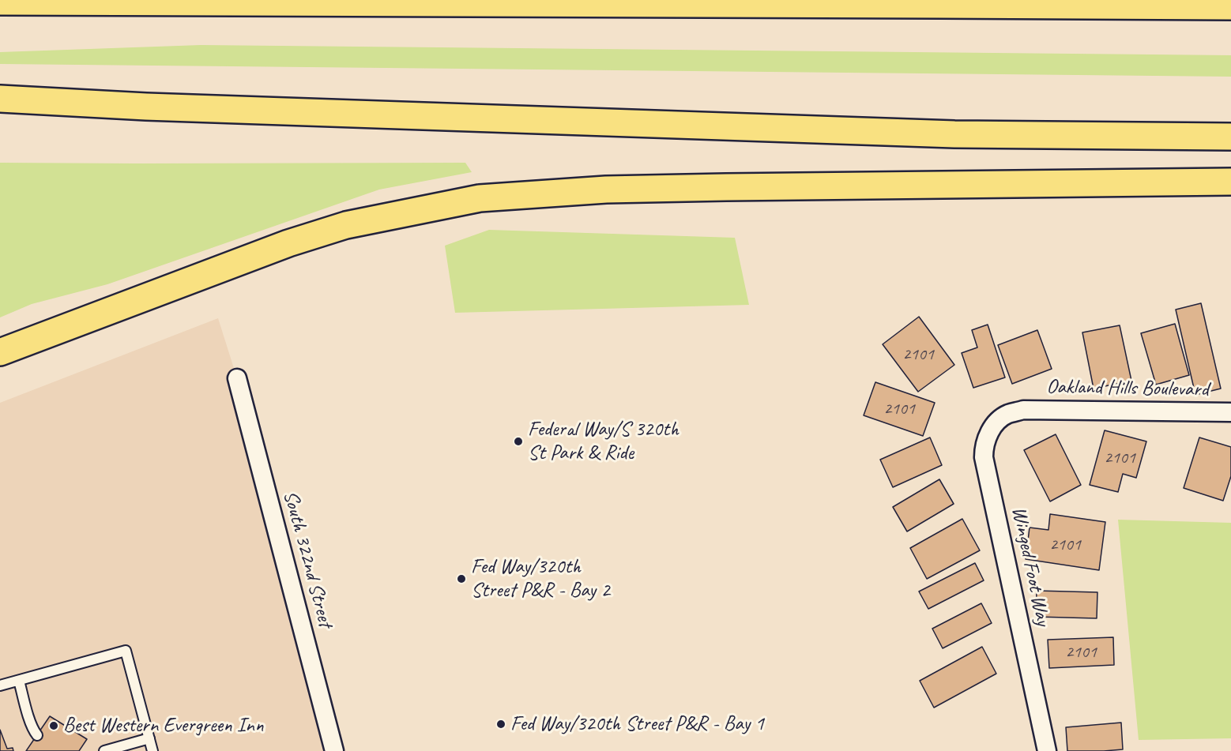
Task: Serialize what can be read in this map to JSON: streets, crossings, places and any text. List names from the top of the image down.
{
  "streets": {
    "street": ["Oakland Hills Boulevard", "South 322nd Street", "Winged Foot Way"]
  },
  "crossings": [
    ["Oakland Hills Boulevard", "Winged Foot Way"]
  ],
  "places": [
    "Federal Way/S 320th St Park & Ride",
    "Fed Way/320th Street P&R - Bay 2",
    "Fed Way/320th Street P&R - Bay 1",
    "Best Western Evergreen Inn"
  ],
  "house_numbers": [
    "2101",
    "2101",
    "2101",
    "2101",
    "2101"
  ]
}
